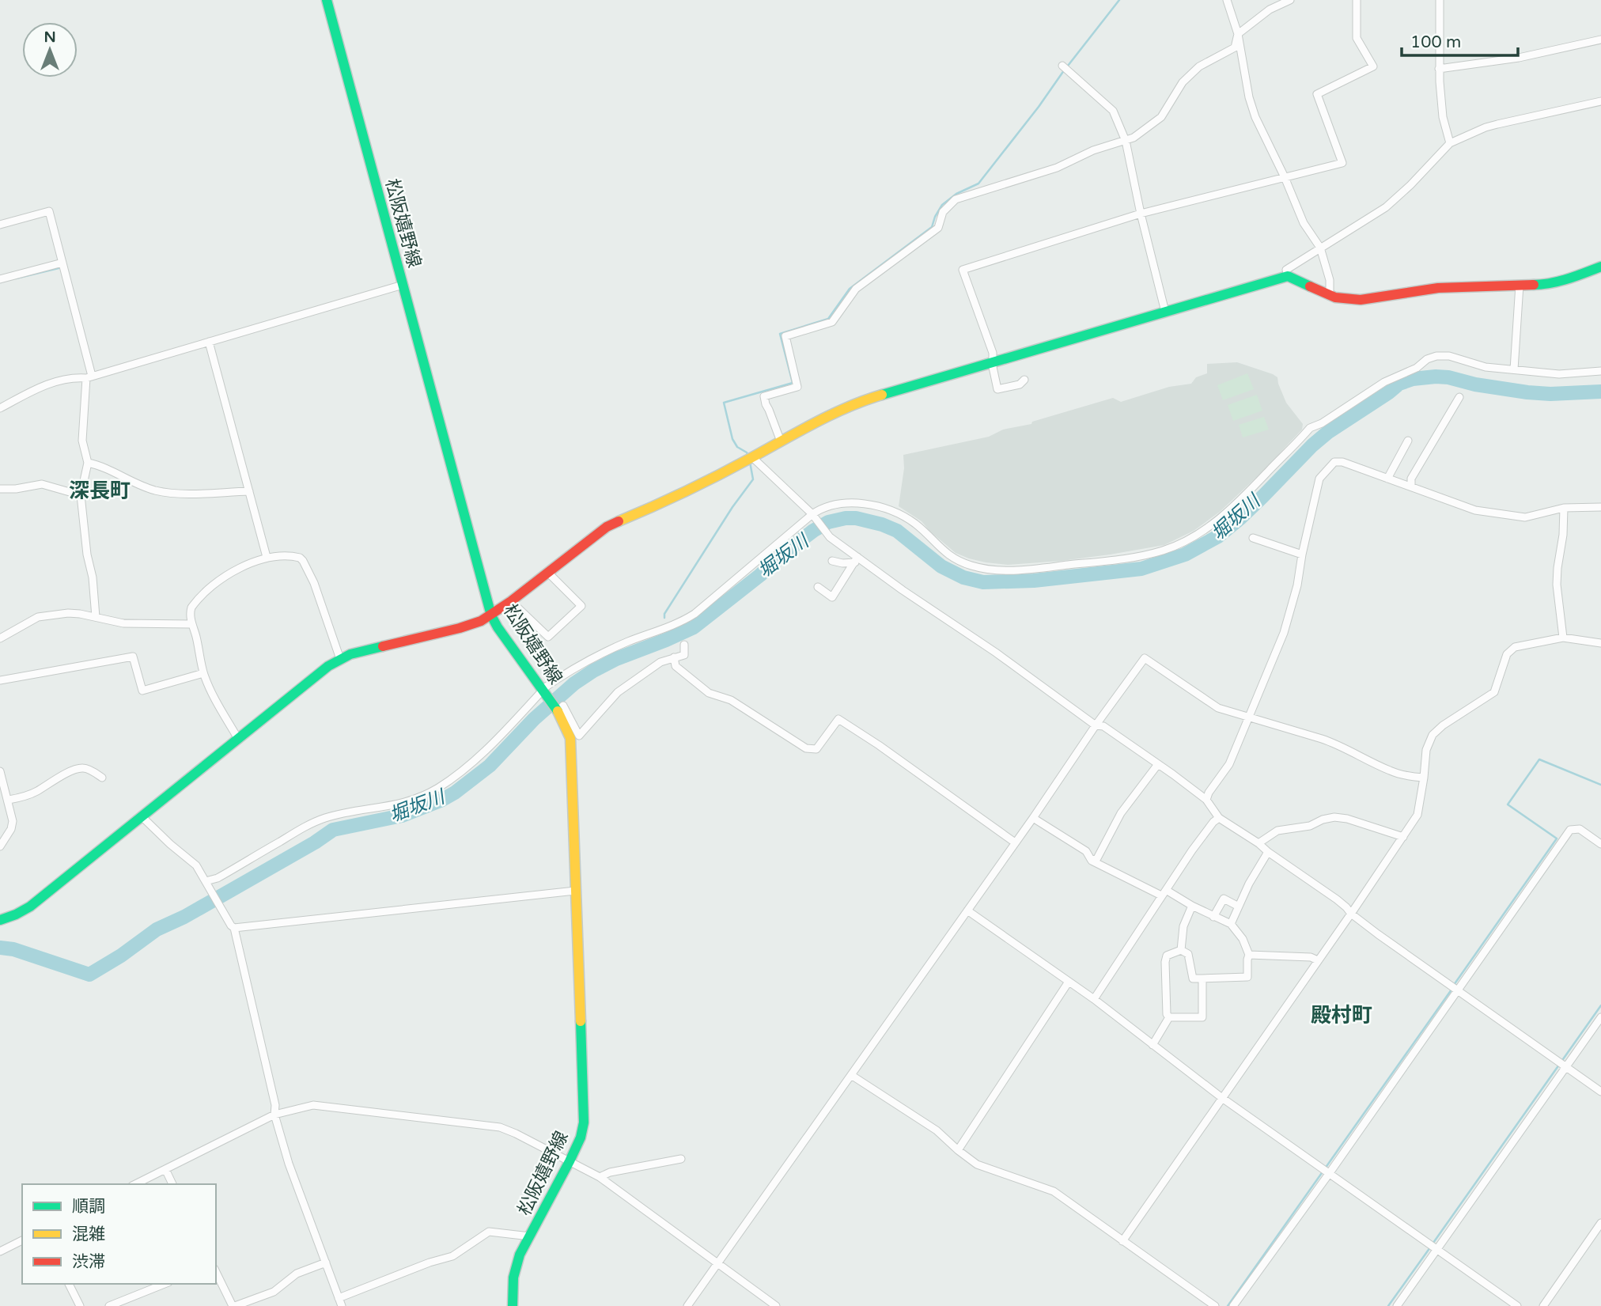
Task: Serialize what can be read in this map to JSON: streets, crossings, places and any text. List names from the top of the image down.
{
  "streets": {
    "street": ["松阪嬉野線"]
  },
  "districts": ["深長町", "殿村町"],
  "water": ["堀坂川"],
  "legend": ["順調", "混雑", "渋滞"],
  "scale_bar": "100 m",
  "north": "top"
}
